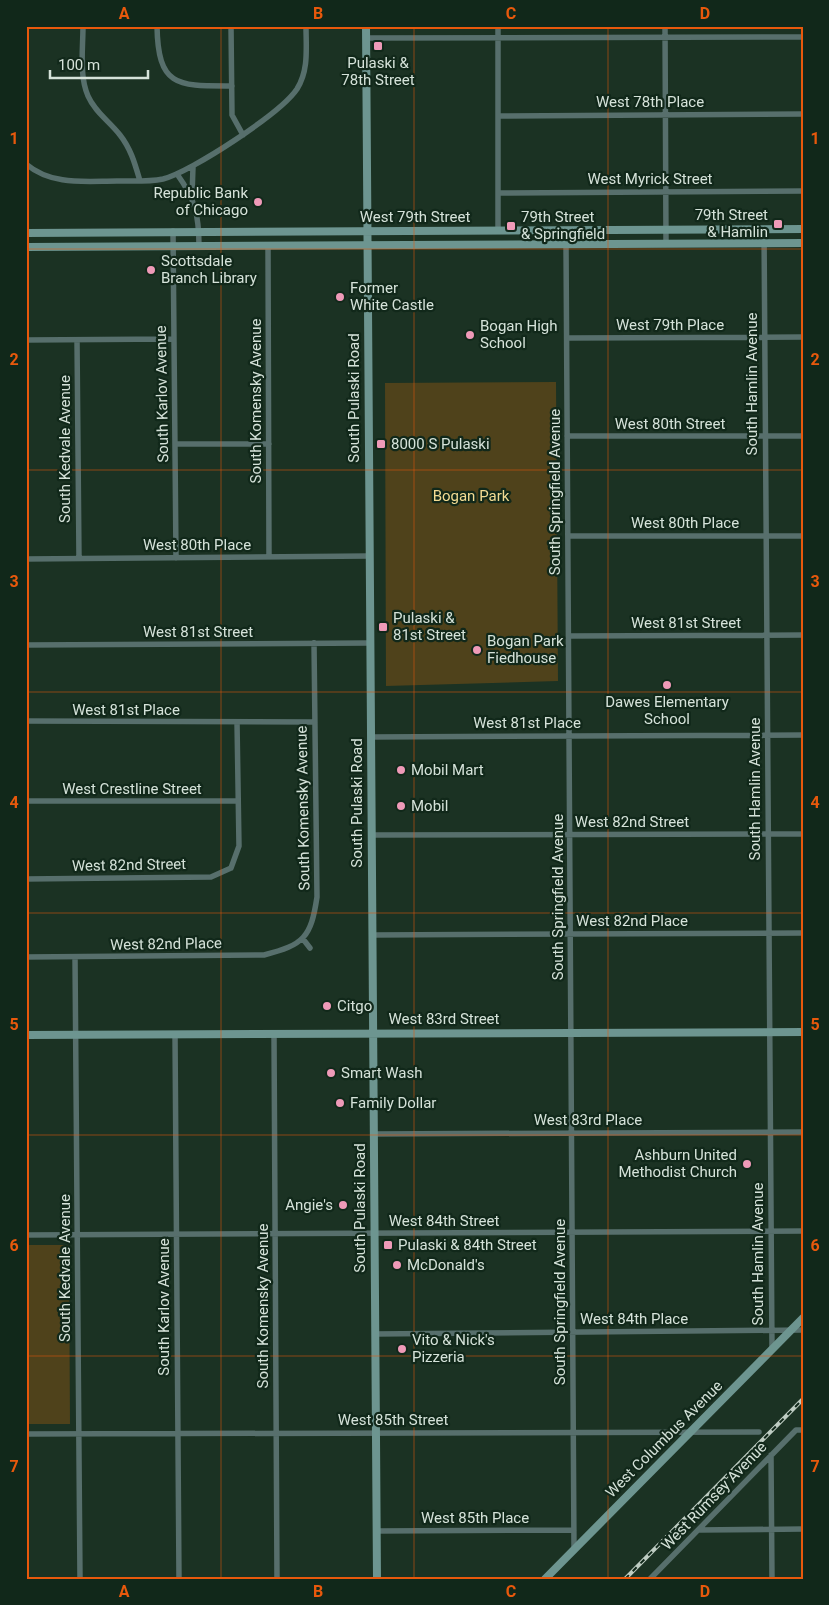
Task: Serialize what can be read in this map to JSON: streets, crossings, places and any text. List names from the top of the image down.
{
  "streets": {
    "main road": [
      "West 79th Street",
      "South Pulaski Road",
      "West 83rd Street",
      "West Columbus Avenue"
    ],
    "street": [
      "West 78th Place",
      "West Myrick Street",
      "West 79th Place",
      "South Hamlin Avenue",
      "South Karlov Avenue",
      "South Komensky Avenue",
      "West 80th Street",
      "South Kedvale Avenue",
      "South Springfield Avenue",
      "West 80th Place",
      "West 81st Street",
      "West 81st Place",
      "West Crestline Street",
      "West 82nd Street",
      "West 82nd Place",
      "West 83rd Place",
      "West 84th Street",
      "West 84th Place",
      "West 85th Street",
      "West Rumsey Avenue",
      "West 85th Place"
    ]
  },
  "crossings": [
    ["West 79th Street", "South Hamlin Avenue"],
    ["West 79th Street", "South Karlov Avenue"],
    ["West 79th Street", "South Pulaski Road"],
    ["West 79th Street", "South Komensky Avenue"],
    ["West 79th Street", "South Springfield Avenue"],
    ["West 79th Place", "South Hamlin Avenue"],
    ["West 79th Place", "South Springfield Avenue"],
    ["South Hamlin Avenue", "West 80th Street"],
    ["South Hamlin Avenue", "West 80th Place"],
    ["South Hamlin Avenue", "West 81st Street"],
    ["South Hamlin Avenue", "West 81st Place"],
    ["South Hamlin Avenue", "West 82nd Street"],
    ["South Hamlin Avenue", "West 82nd Place"],
    ["South Hamlin Avenue", "West 83rd Street"],
    ["South Hamlin Avenue", "West 83rd Place"],
    ["South Hamlin Avenue", "West 84th Street"],
    ["South Hamlin Avenue", "West 84th Place"],
    ["South Hamlin Avenue", "West Columbus Avenue"],
    ["South Karlov Avenue", "West 80th Place"],
    ["South Karlov Avenue", "West 83rd Street"],
    ["South Karlov Avenue", "West 84th Street"],
    ["South Karlov Avenue", "West 85th Street"],
    ["South Pulaski Road", "West 80th Place"],
    ["South Pulaski Road", "West 81st Street"],
    ["South Pulaski Road", "West 81st Place"],
    ["South Pulaski Road", "West 82nd Street"],
    ["South Pulaski Road", "West 82nd Place"],
    ["South Pulaski Road", "West 83rd Street"],
    ["South Pulaski Road", "West 83rd Place"],
    ["South Pulaski Road", "West 84th Street"],
    ["South Pulaski Road", "West 84th Place"],
    ["South Pulaski Road", "West 85th Street"],
    ["South Pulaski Road", "West 85th Place"],
    ["South Komensky Avenue", "West 80th Place"],
    ["South Komensky Avenue", "West 81st Street"],
    ["South Komensky Avenue", "West 81st Place"],
    ["South Komensky Avenue", "West 82nd Place"],
    ["South Komensky Avenue", "West 83rd Street"],
    ["South Komensky Avenue", "West 84th Street"],
    ["South Komensky Avenue", "West 85th Street"],
    ["West 80th Street", "South Springfield Avenue"],
    ["South Kedvale Avenue", "West 80th Place"],
    ["South Kedvale Avenue", "West 82nd Place"],
    ["South Kedvale Avenue", "West 83rd Street"],
    ["South Kedvale Avenue", "West 84th Street"],
    ["South Kedvale Avenue", "West 85th Street"],
    ["South Springfield Avenue", "West 80th Place"],
    ["South Springfield Avenue", "West 81st Street"],
    ["South Springfield Avenue", "West 81st Place"],
    ["South Springfield Avenue", "West 82nd Street"],
    ["South Springfield Avenue", "West 82nd Place"],
    ["South Springfield Avenue", "West 83rd Street"],
    ["South Springfield Avenue", "West 83rd Place"],
    ["South Springfield Avenue", "West 84th Street"],
    ["South Springfield Avenue", "West 84th Place"],
    ["South Springfield Avenue", "West 85th Street"],
    ["South Springfield Avenue", "West Columbus Avenue"],
    ["South Springfield Avenue", "West 85th Place"],
    ["West 84th Place", "West Columbus Avenue"],
    ["West 85th Street", "West Columbus Avenue"]
  ],
  "parks": ["Bogan Park"],
  "places": {
    "transit": [
      "Pulaski & 78th Street",
      "79th Street & Hamlin",
      "79th Street & Springfield",
      "8000 S Pulaski",
      "Pulaski & 81st Street",
      "Pulaski & 84th Street"
    ],
    "other": [
      "Republic Bank of Chicago",
      "Scottsdale Branch Library",
      "Former White Castle",
      "Bogan High School",
      "Bogan Park Fiedhouse",
      "Dawes Elementary School",
      "Mobil Mart",
      "Mobil",
      "Citgo",
      "Smart Wash",
      "Family Dollar",
      "Ashburn United Methodist Church",
      "Angie's",
      "McDonald's",
      "Vito & Nick's Pizzeria"
    ]
  },
  "scale_bar": "100 m",
  "grid": {
    "columns": [
      "A",
      "B",
      "C",
      "D"
    ],
    "rows": [
      "1",
      "2",
      "3",
      "4",
      "5",
      "6",
      "7"
    ]
  }
}
